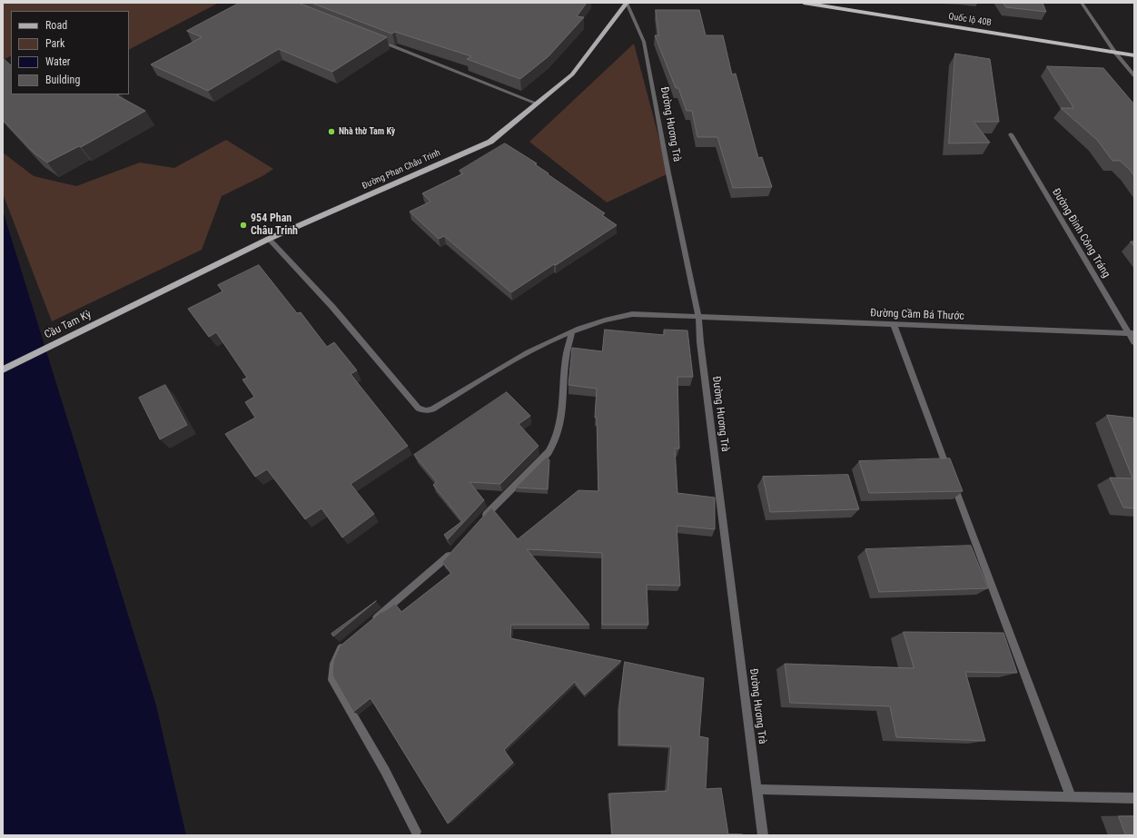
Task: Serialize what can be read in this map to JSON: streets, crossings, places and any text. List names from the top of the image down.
{
  "streets": {
    "highway": ["Quốc lộ 40B"],
    "main road": ["Đường Phan Châu Trinh", "Cầu Tam Kỳ"],
    "street": ["Đường Hương Trà", "Đường Đinh Công Tráng", "Đường Cầm Bá Thước"]
  },
  "crossings": [
    ["Đường Hương Trà", "Đường Phan Châu Trinh"],
    ["Đường Hương Trà", "Đường Cầm Bá Thước"],
    ["Đường Phan Châu Trinh", "Đường Cầm Bá Thước"],
    ["Đường Phan Châu Trinh", "Cầu Tam Kỳ"],
    ["Đường Đinh Công Tráng", "Đường Cầm Bá Thước"]
  ],
  "places": ["Nhà thờ Tam Kỳ", "954 Phan Châu Trinh"],
  "legend": [
    "Road",
    "Park",
    "Water",
    "Building"
  ]
}
